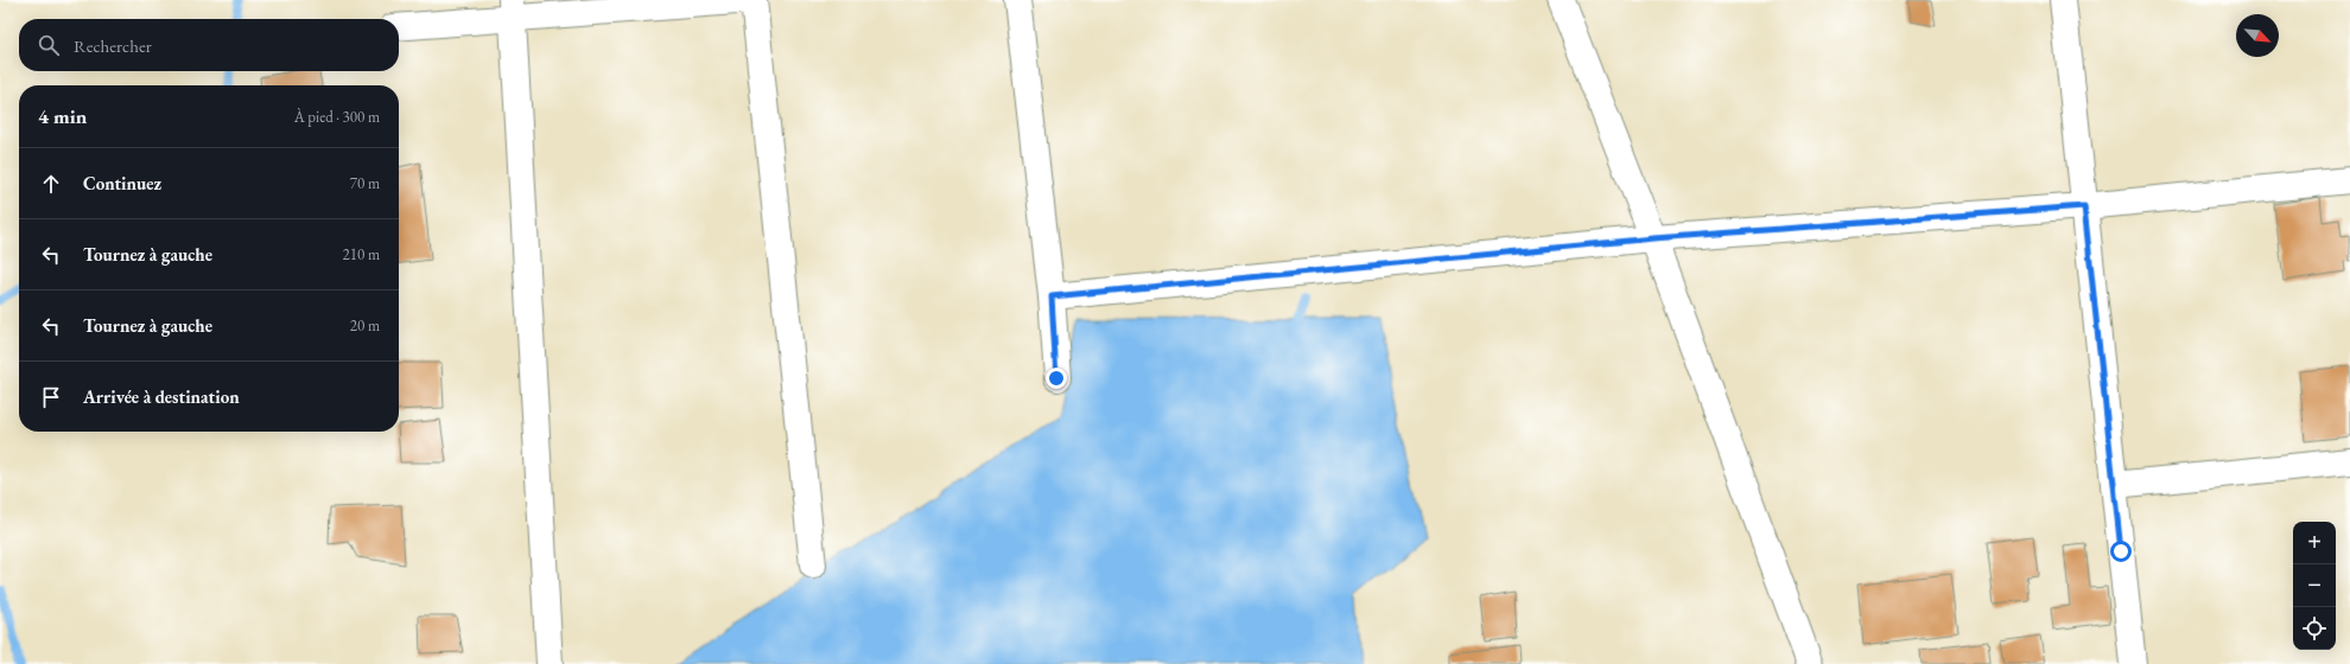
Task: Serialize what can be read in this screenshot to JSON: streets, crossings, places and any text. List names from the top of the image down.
{
  "north": "bottom right",
  "page": {
    "search": "Rechercher",
    "heading": ["4 min", "À pied · 300 m"],
    "list": [
      ["Continuez", "70 m"],
      ["Tournez à gauche", "210 m"],
      ["Tournez à gauche", "20 m"],
      "Arrivée à destination"
    ],
    "map_buttons": ["+", "−"]
  }
}
